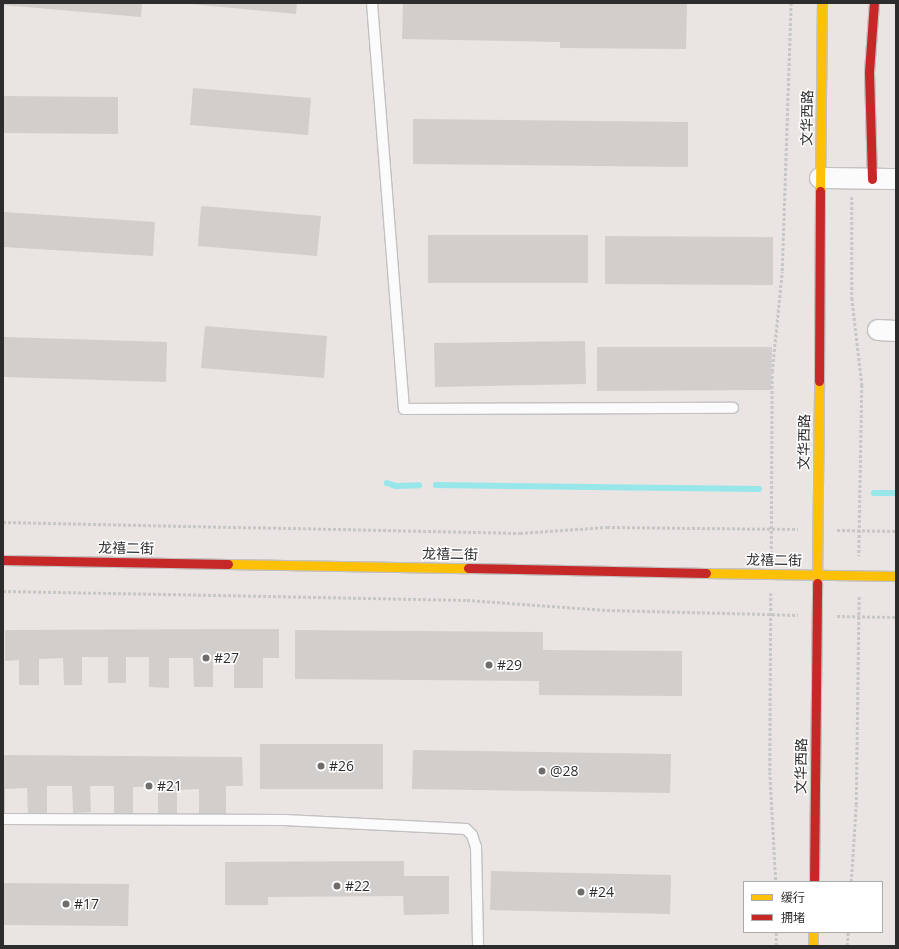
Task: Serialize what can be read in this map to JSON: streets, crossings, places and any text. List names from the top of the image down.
{
  "streets": {
    "street": ["文华西路", "龙禧二街"]
  },
  "crossings": [
    ["文华西路", "龙禧二街"]
  ],
  "places": [
    "#27",
    "#29",
    "#26",
    "@28",
    "#21",
    "#22",
    "#24",
    "#17"
  ],
  "legend": ["缓行", "拥堵"]
}
